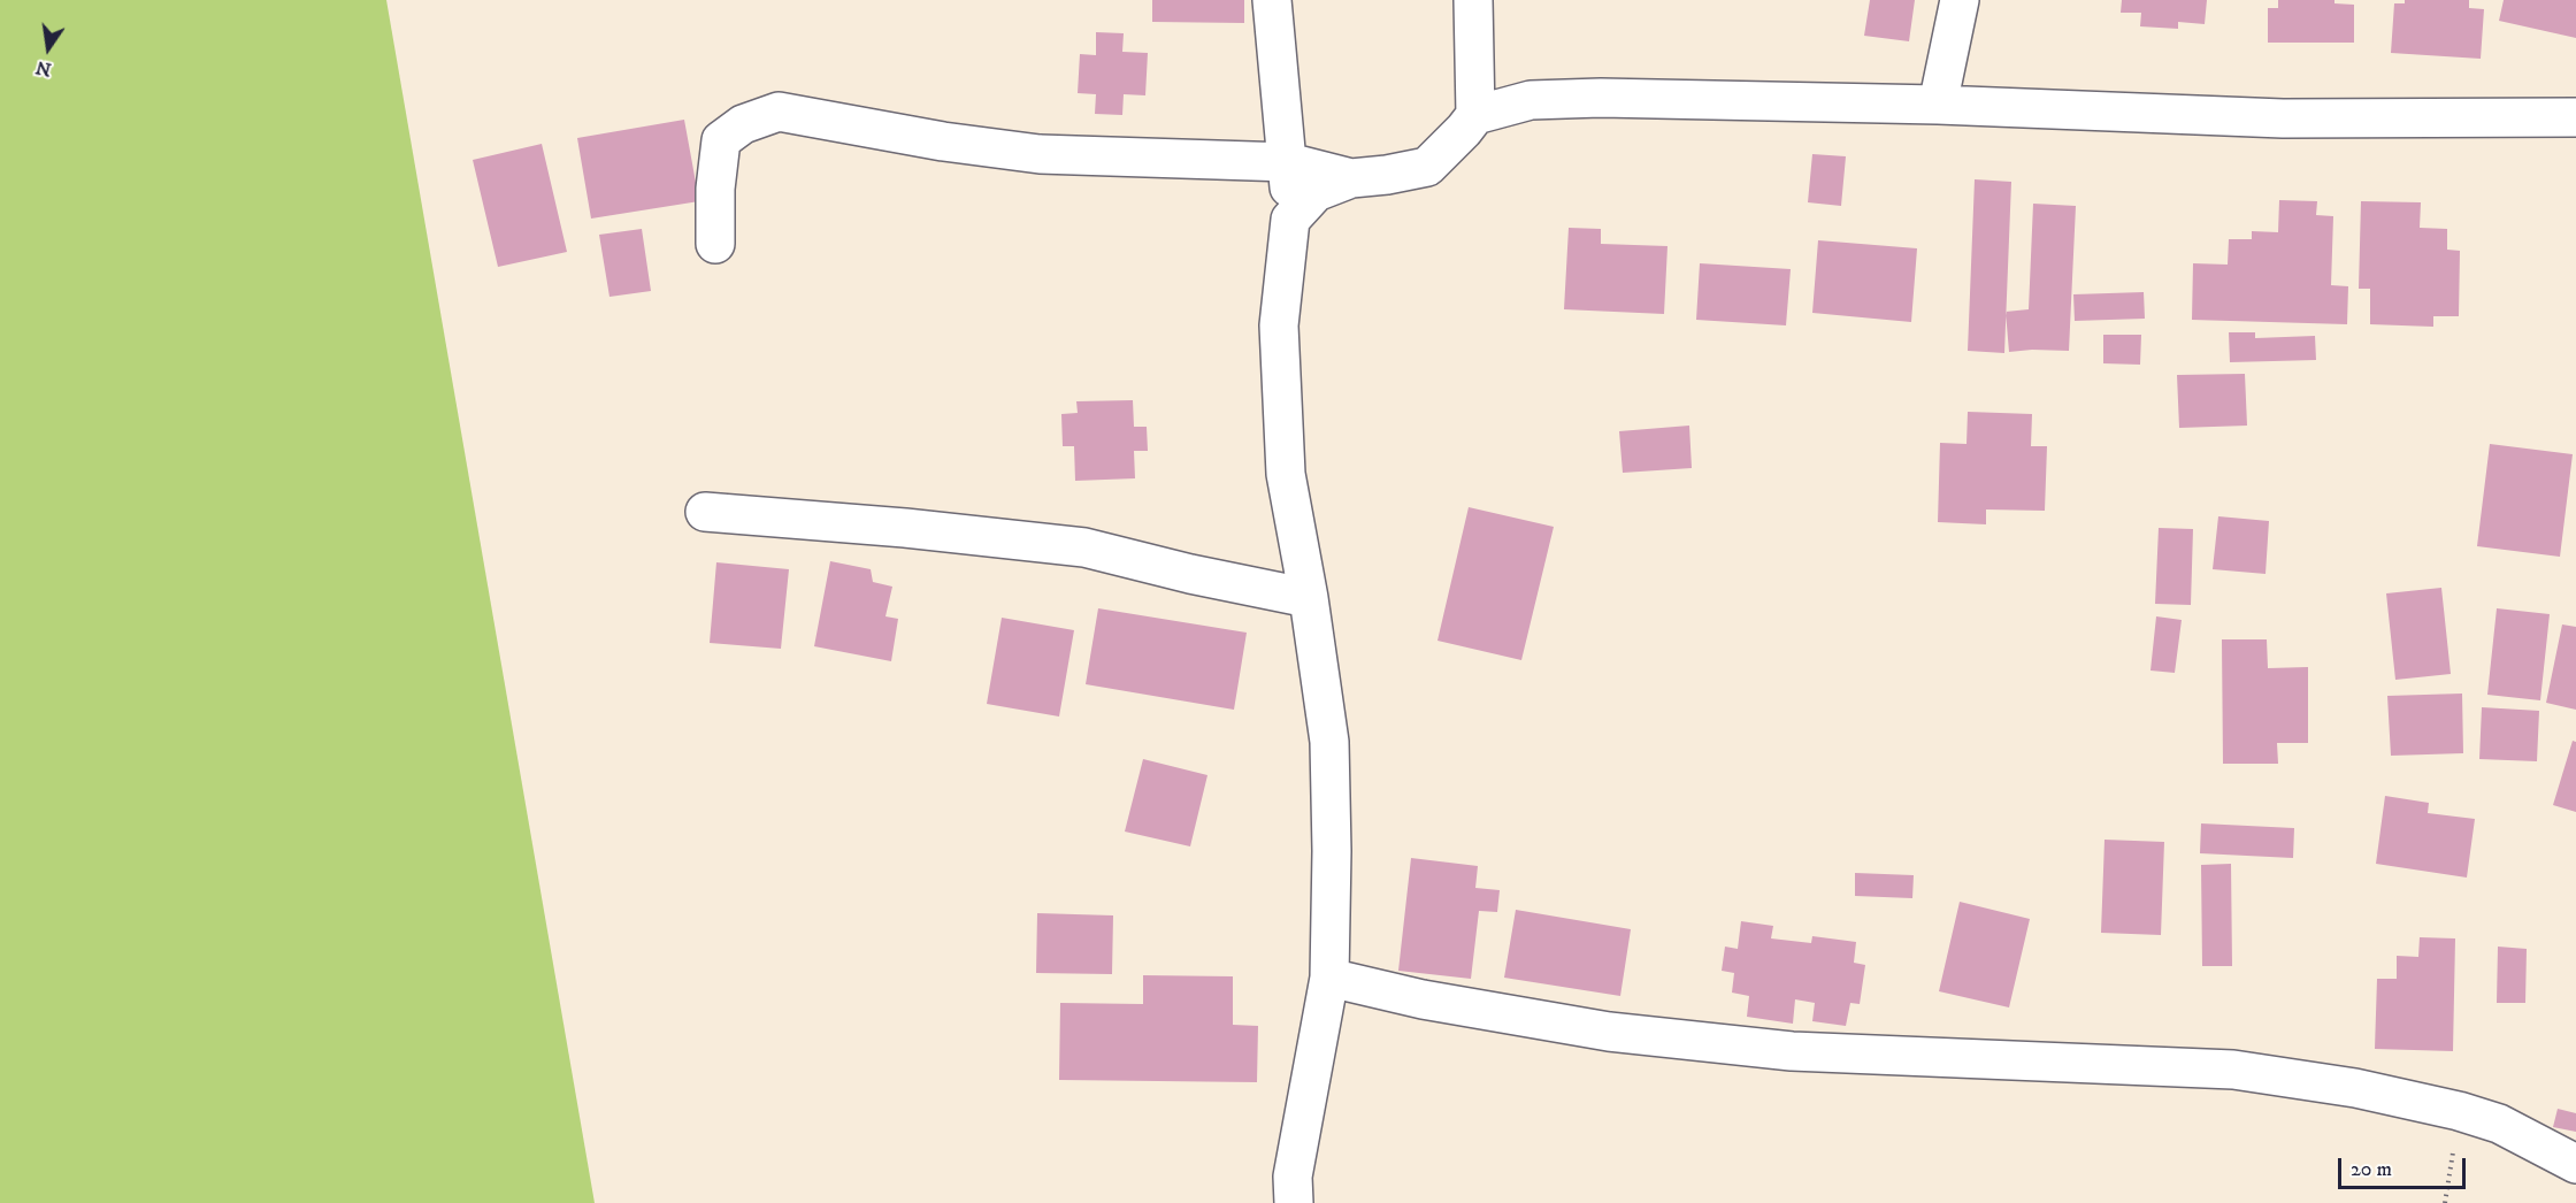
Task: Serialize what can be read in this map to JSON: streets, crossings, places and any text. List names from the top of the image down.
{
  "scale_bar": "20 m",
  "north": "bottom"
}
